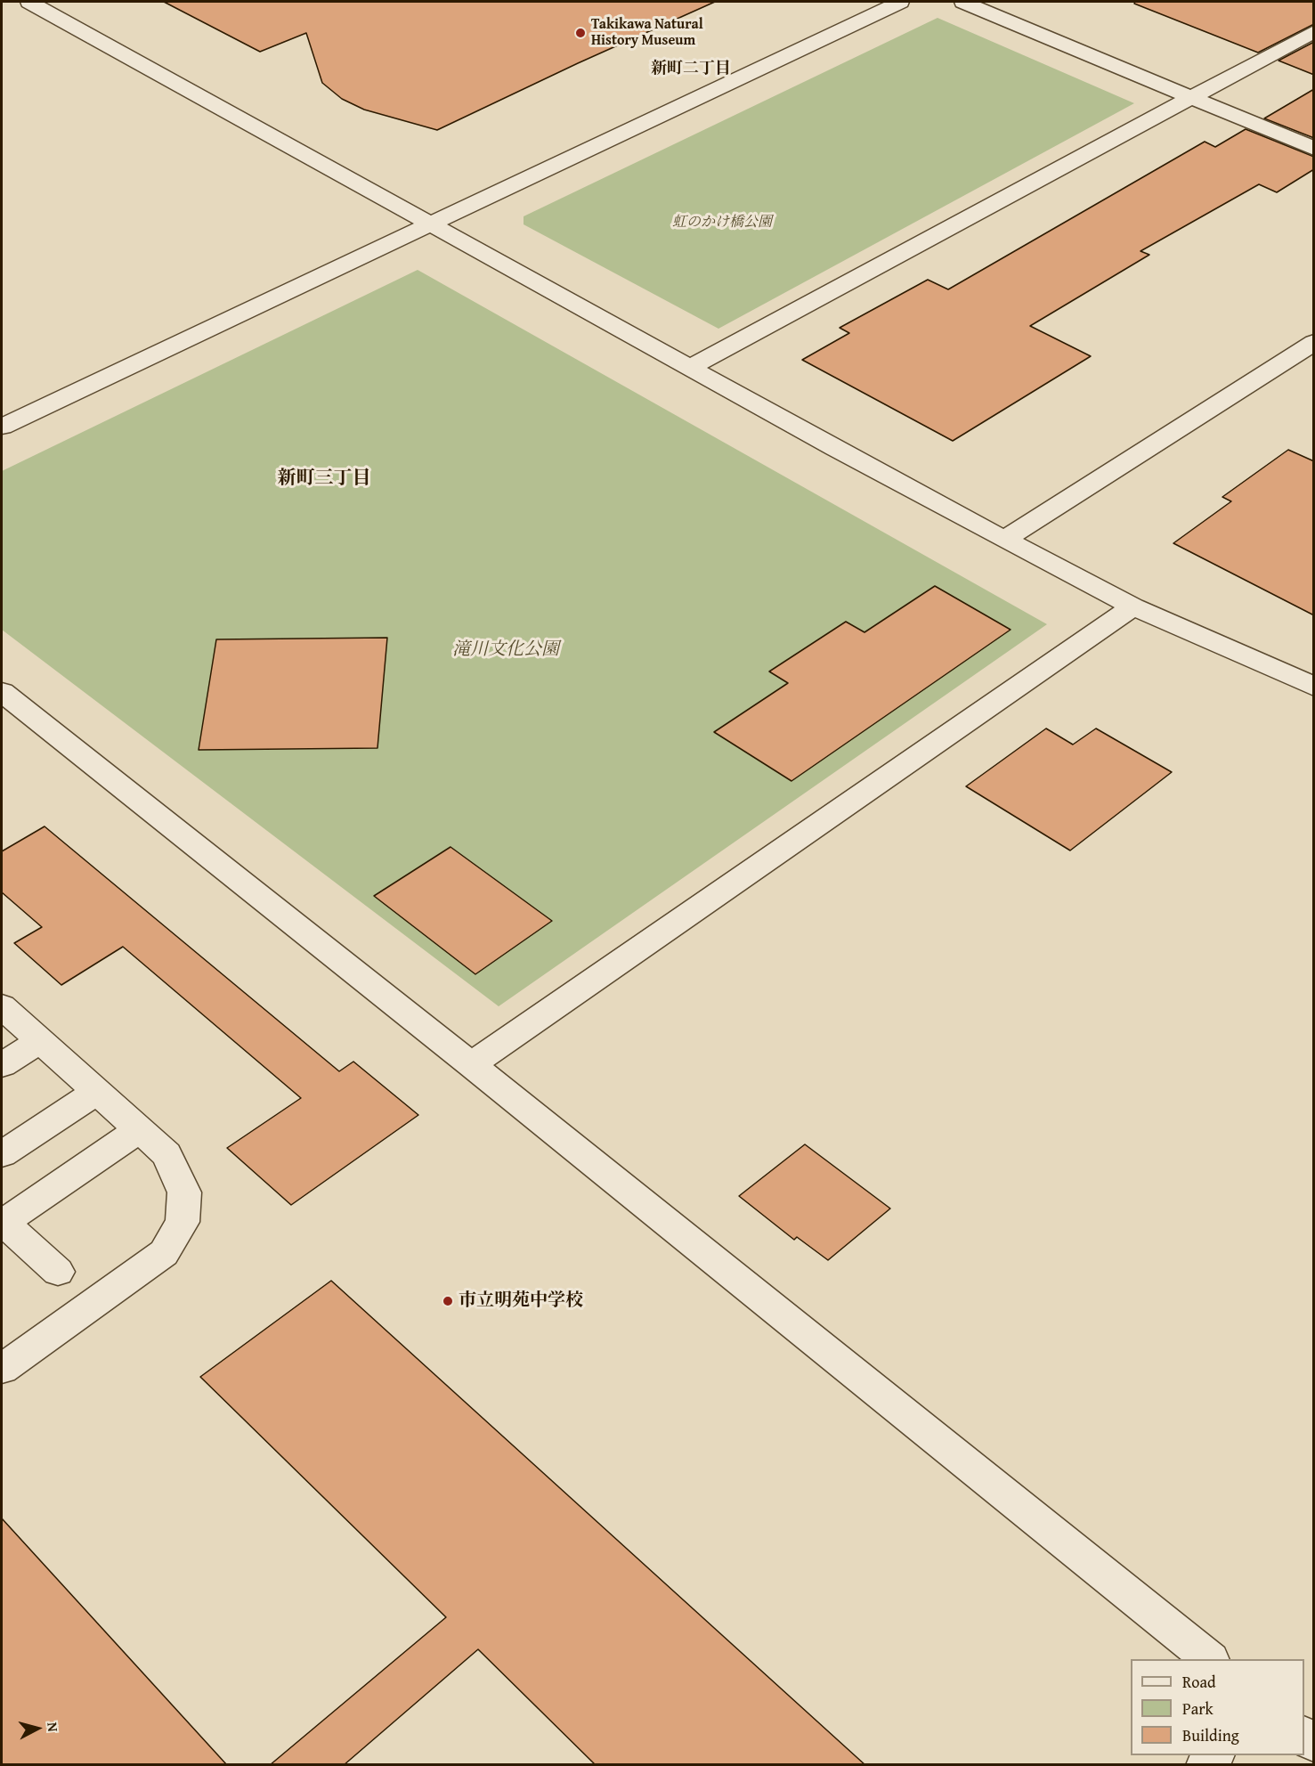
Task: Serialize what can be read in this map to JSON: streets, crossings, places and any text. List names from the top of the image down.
{
  "districts": ["新町二丁目", "新町三丁目"],
  "parks": ["虹のかけ橋公園", "滝川文化公園"],
  "places": ["Takikawa Natural History Museum", "市立明苑中学校"],
  "legend": ["Road", "Park", "Building"],
  "north": "right"
}
